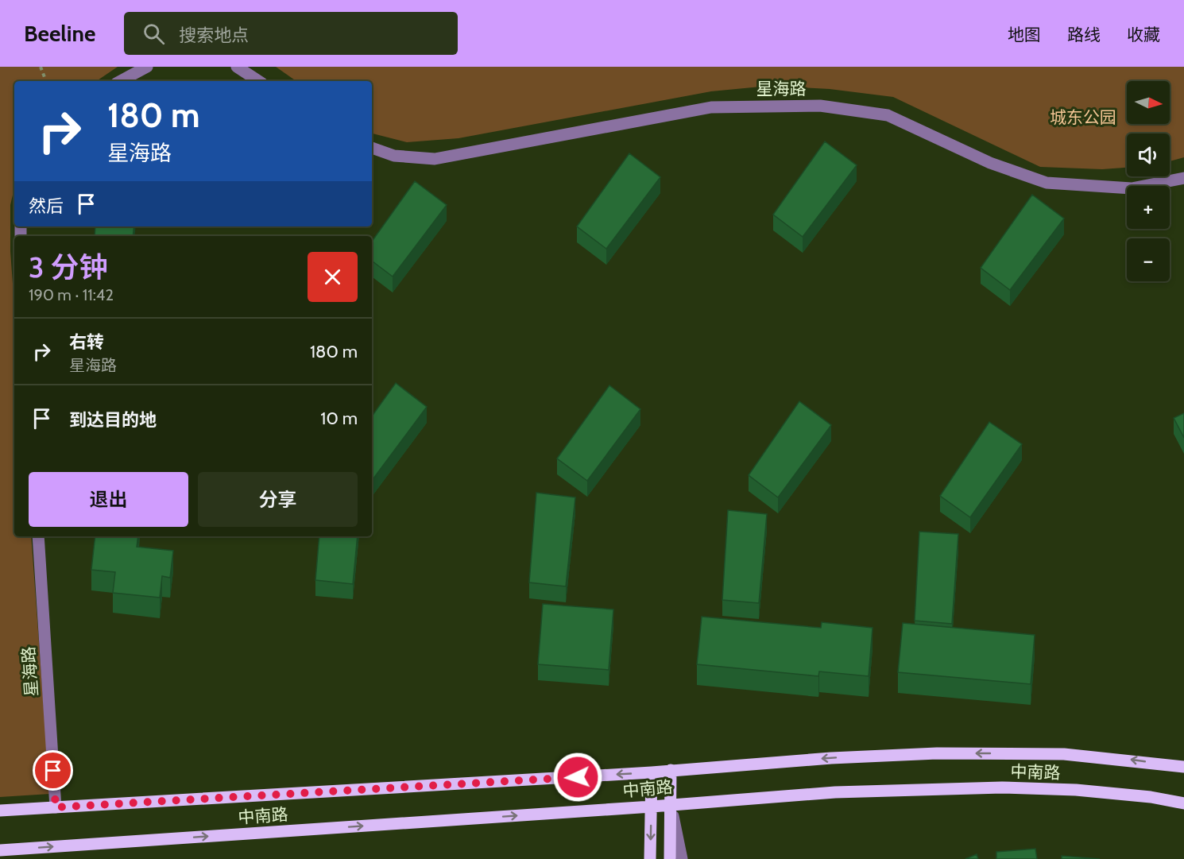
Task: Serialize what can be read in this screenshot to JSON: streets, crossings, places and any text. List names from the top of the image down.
{
  "streets": {
    "main road": ["中南路"],
    "street": ["星海路"]
  },
  "crossings": [
    ["星海路", "中南路"]
  ],
  "parks": ["城东公园"],
  "north": "right",
  "page": {
    "header": "Beeline",
    "search": "搜索地点",
    "nav": ["地图", "路线", "收藏"],
    "map_buttons": ["+", "−"],
    "turn": ["180 m", "星海路"],
    "then": "然后",
    "heading": ["3 分钟", "190 m · 11:42"],
    "list": [
      {
        "name": "右转",
        "note": "星海路",
        "value": "180 m"
      },
      {
        "name": "到达目的地",
        "value": "10 m"
      }
    ],
    "buttons": ["退出", "分享"]
  }
}
